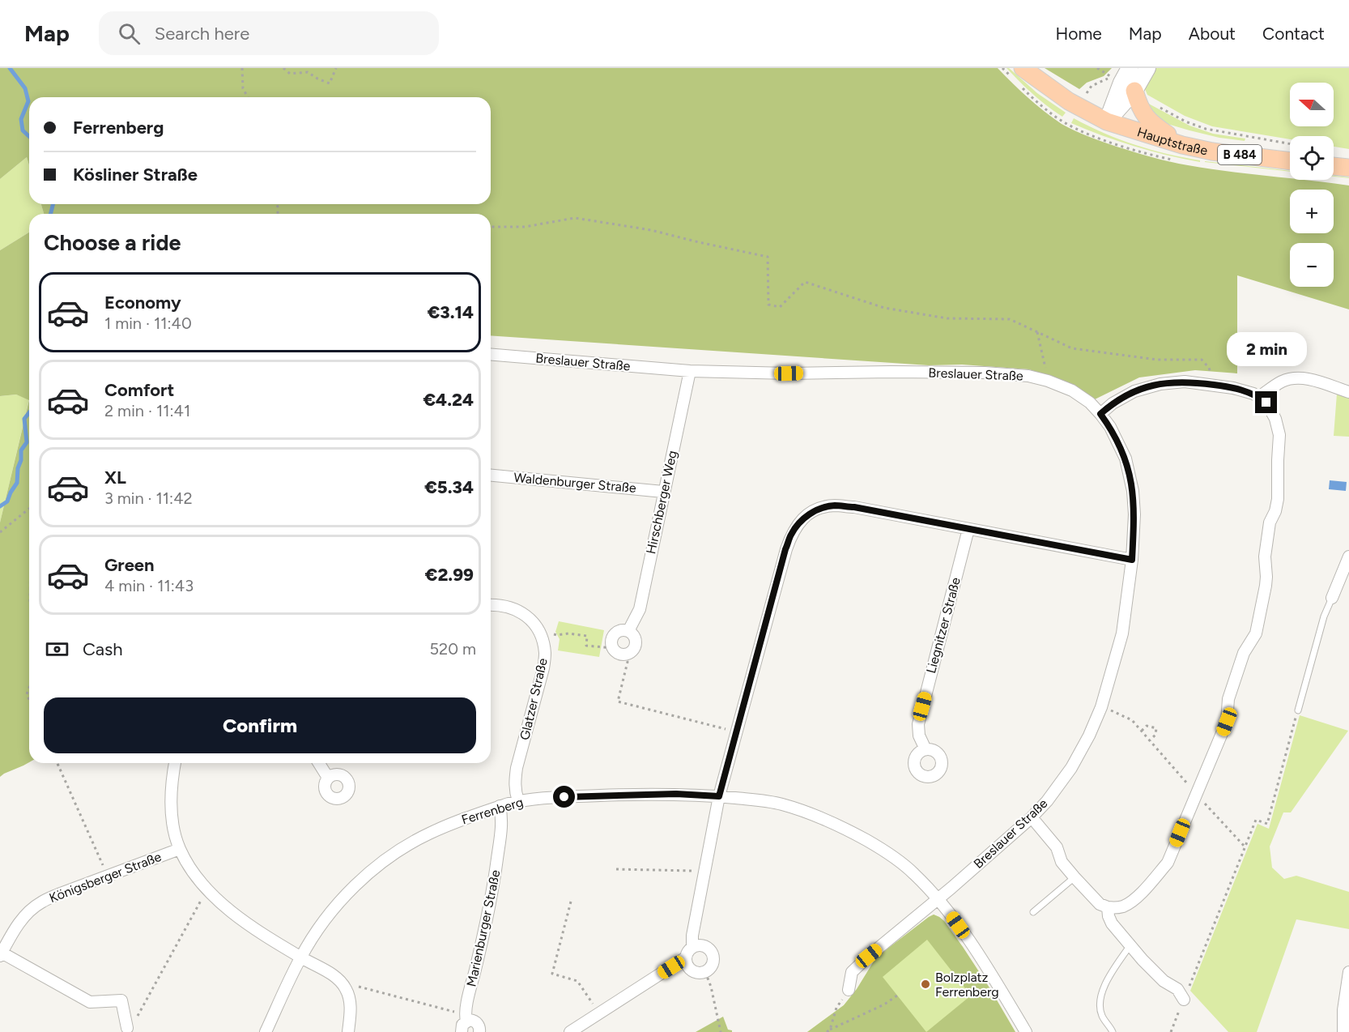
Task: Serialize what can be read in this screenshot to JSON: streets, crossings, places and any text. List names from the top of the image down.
{
  "streets": {
    "main road": ["Hauptstraße", "B 484"],
    "street": [
      "Breslauer Straße",
      "Waldenburger Straße",
      "Hirschberger Weg",
      "Liegnitzer Straße",
      "Glatzer Straße",
      "Ferrenberg",
      "Königsberger Straße",
      "Marienburger Straße"
    ]
  },
  "crossings": [
    ["Hauptstraße", "B 484"],
    ["Breslauer Straße", "Hirschberger Weg"],
    ["Breslauer Straße", "Ferrenberg"],
    ["Waldenburger Straße", "Hirschberger Weg"],
    ["Glatzer Straße", "Ferrenberg"],
    ["Ferrenberg", "Marienburger Straße"]
  ],
  "places": ["Bolzplatz Ferrenberg"],
  "north": "left",
  "page": {
    "header": "Map",
    "search": "Search here",
    "nav": [
      "Home",
      "Map",
      "About",
      "Contact"
    ],
    "map_buttons": ["+", "−"],
    "banner": ["Ferrenberg", "Kösliner Straße"],
    "heading": "Choose a ride",
    "list": [
      {
        "name": "Economy",
        "note": "1 min · 11:40",
        "value": "€3.14"
      },
      {
        "name": "Comfort",
        "note": "2 min · 11:41",
        "value": "€4.24"
      },
      {
        "name": "XL",
        "note": "3 min · 11:42",
        "value": "€5.34"
      },
      {
        "name": "Green",
        "note": "4 min · 11:43",
        "value": "€2.99"
      }
    ],
    "bubble": "2 min",
    "pay": ["Cash", "520 m"],
    "buttons": "Confirm"
  }
}
